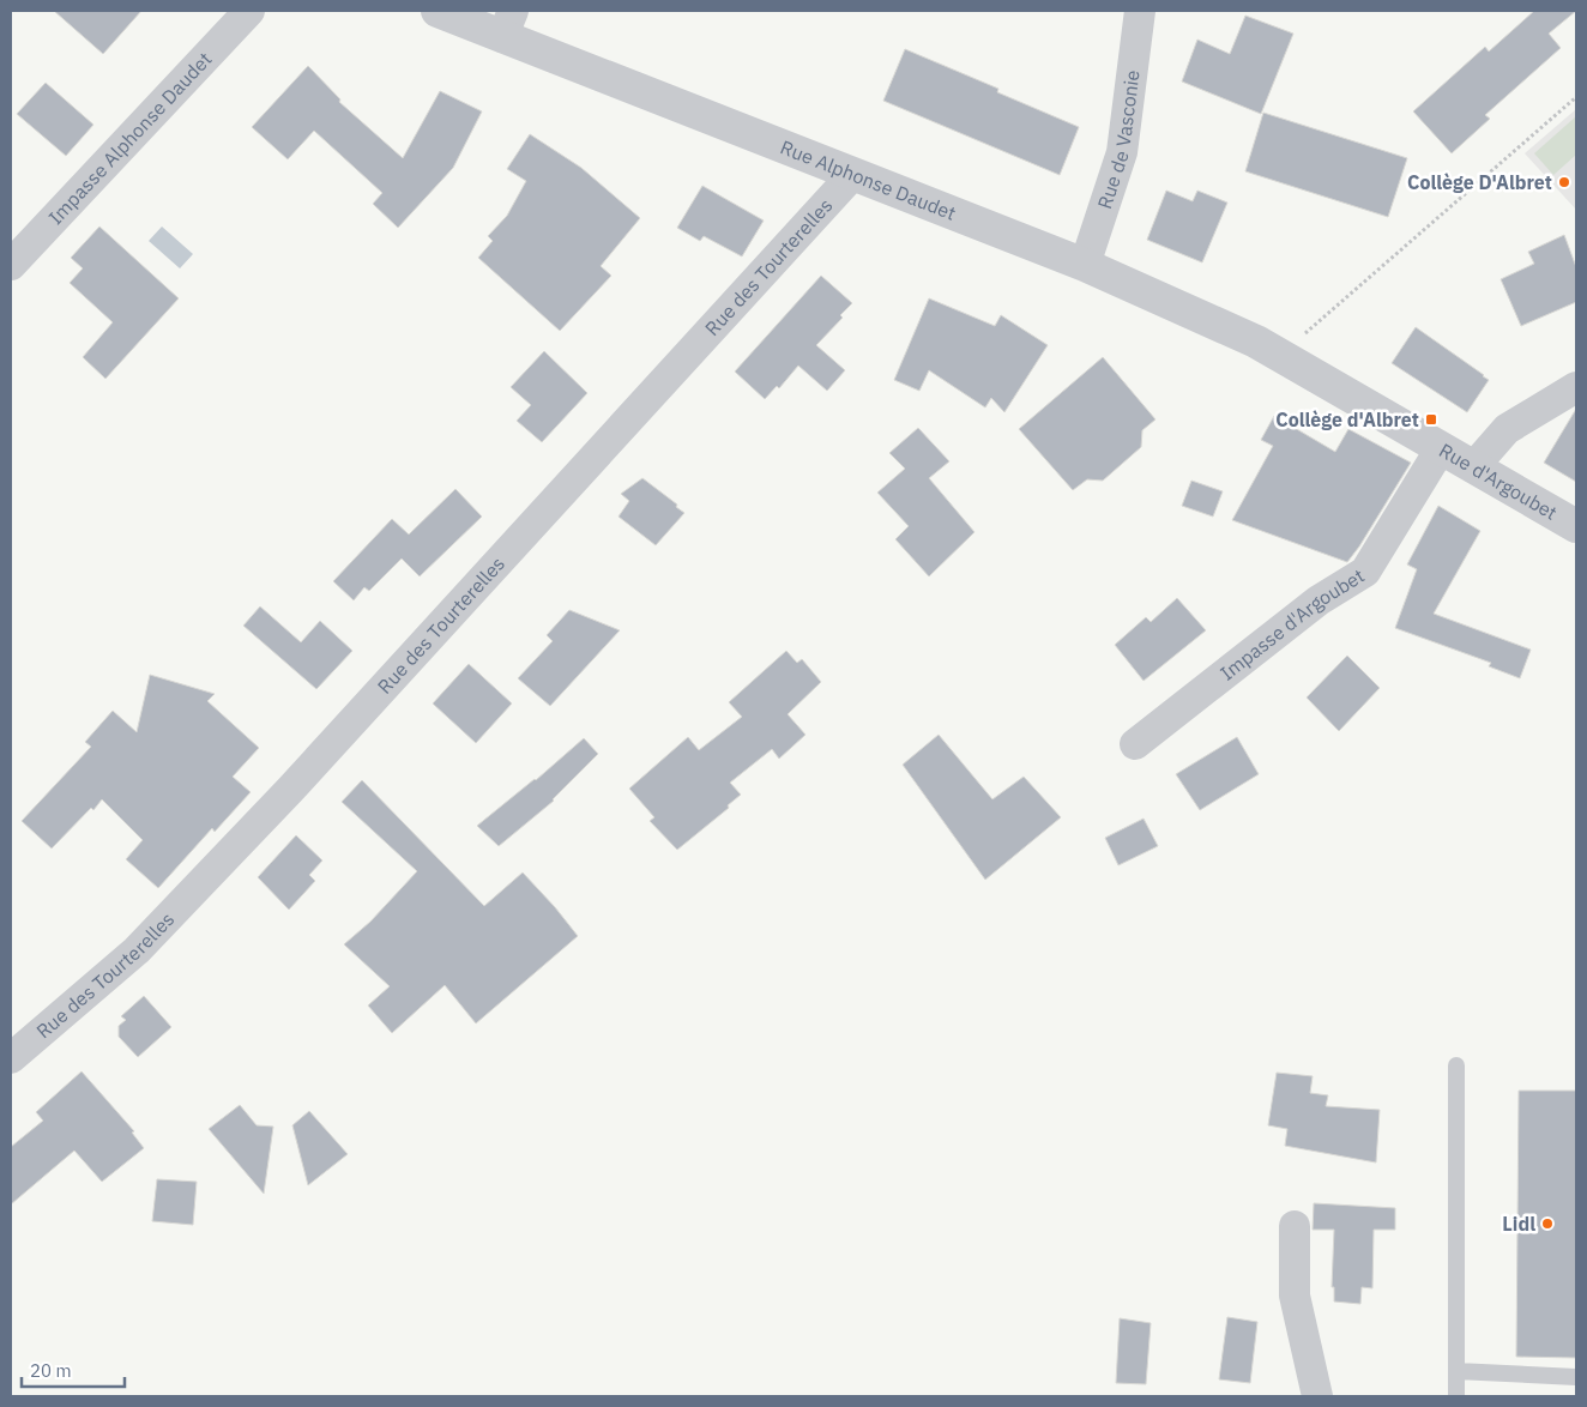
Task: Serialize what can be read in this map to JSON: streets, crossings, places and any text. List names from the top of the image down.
{
  "streets": {
    "street": [
      "Impasse Alphonse Daudet",
      "Rue de Vasconie",
      "Rue Alphonse Daudet",
      "Rue des Tourterelles",
      "Rue d'Argoubet",
      "Impasse d'Argoubet"
    ]
  },
  "crossings": [
    ["Rue de Vasconie", "Rue Alphonse Daudet"],
    ["Rue Alphonse Daudet", "Rue des Tourterelles"],
    ["Rue Alphonse Daudet", "Rue d'Argoubet"],
    ["Rue d'Argoubet", "Impasse d'Argoubet"]
  ],
  "places": {
    "other": ["Collège D'Albret", "Lidl"],
    "transit": ["Collège d'Albret"]
  },
  "scale_bar": "20 m"
}
